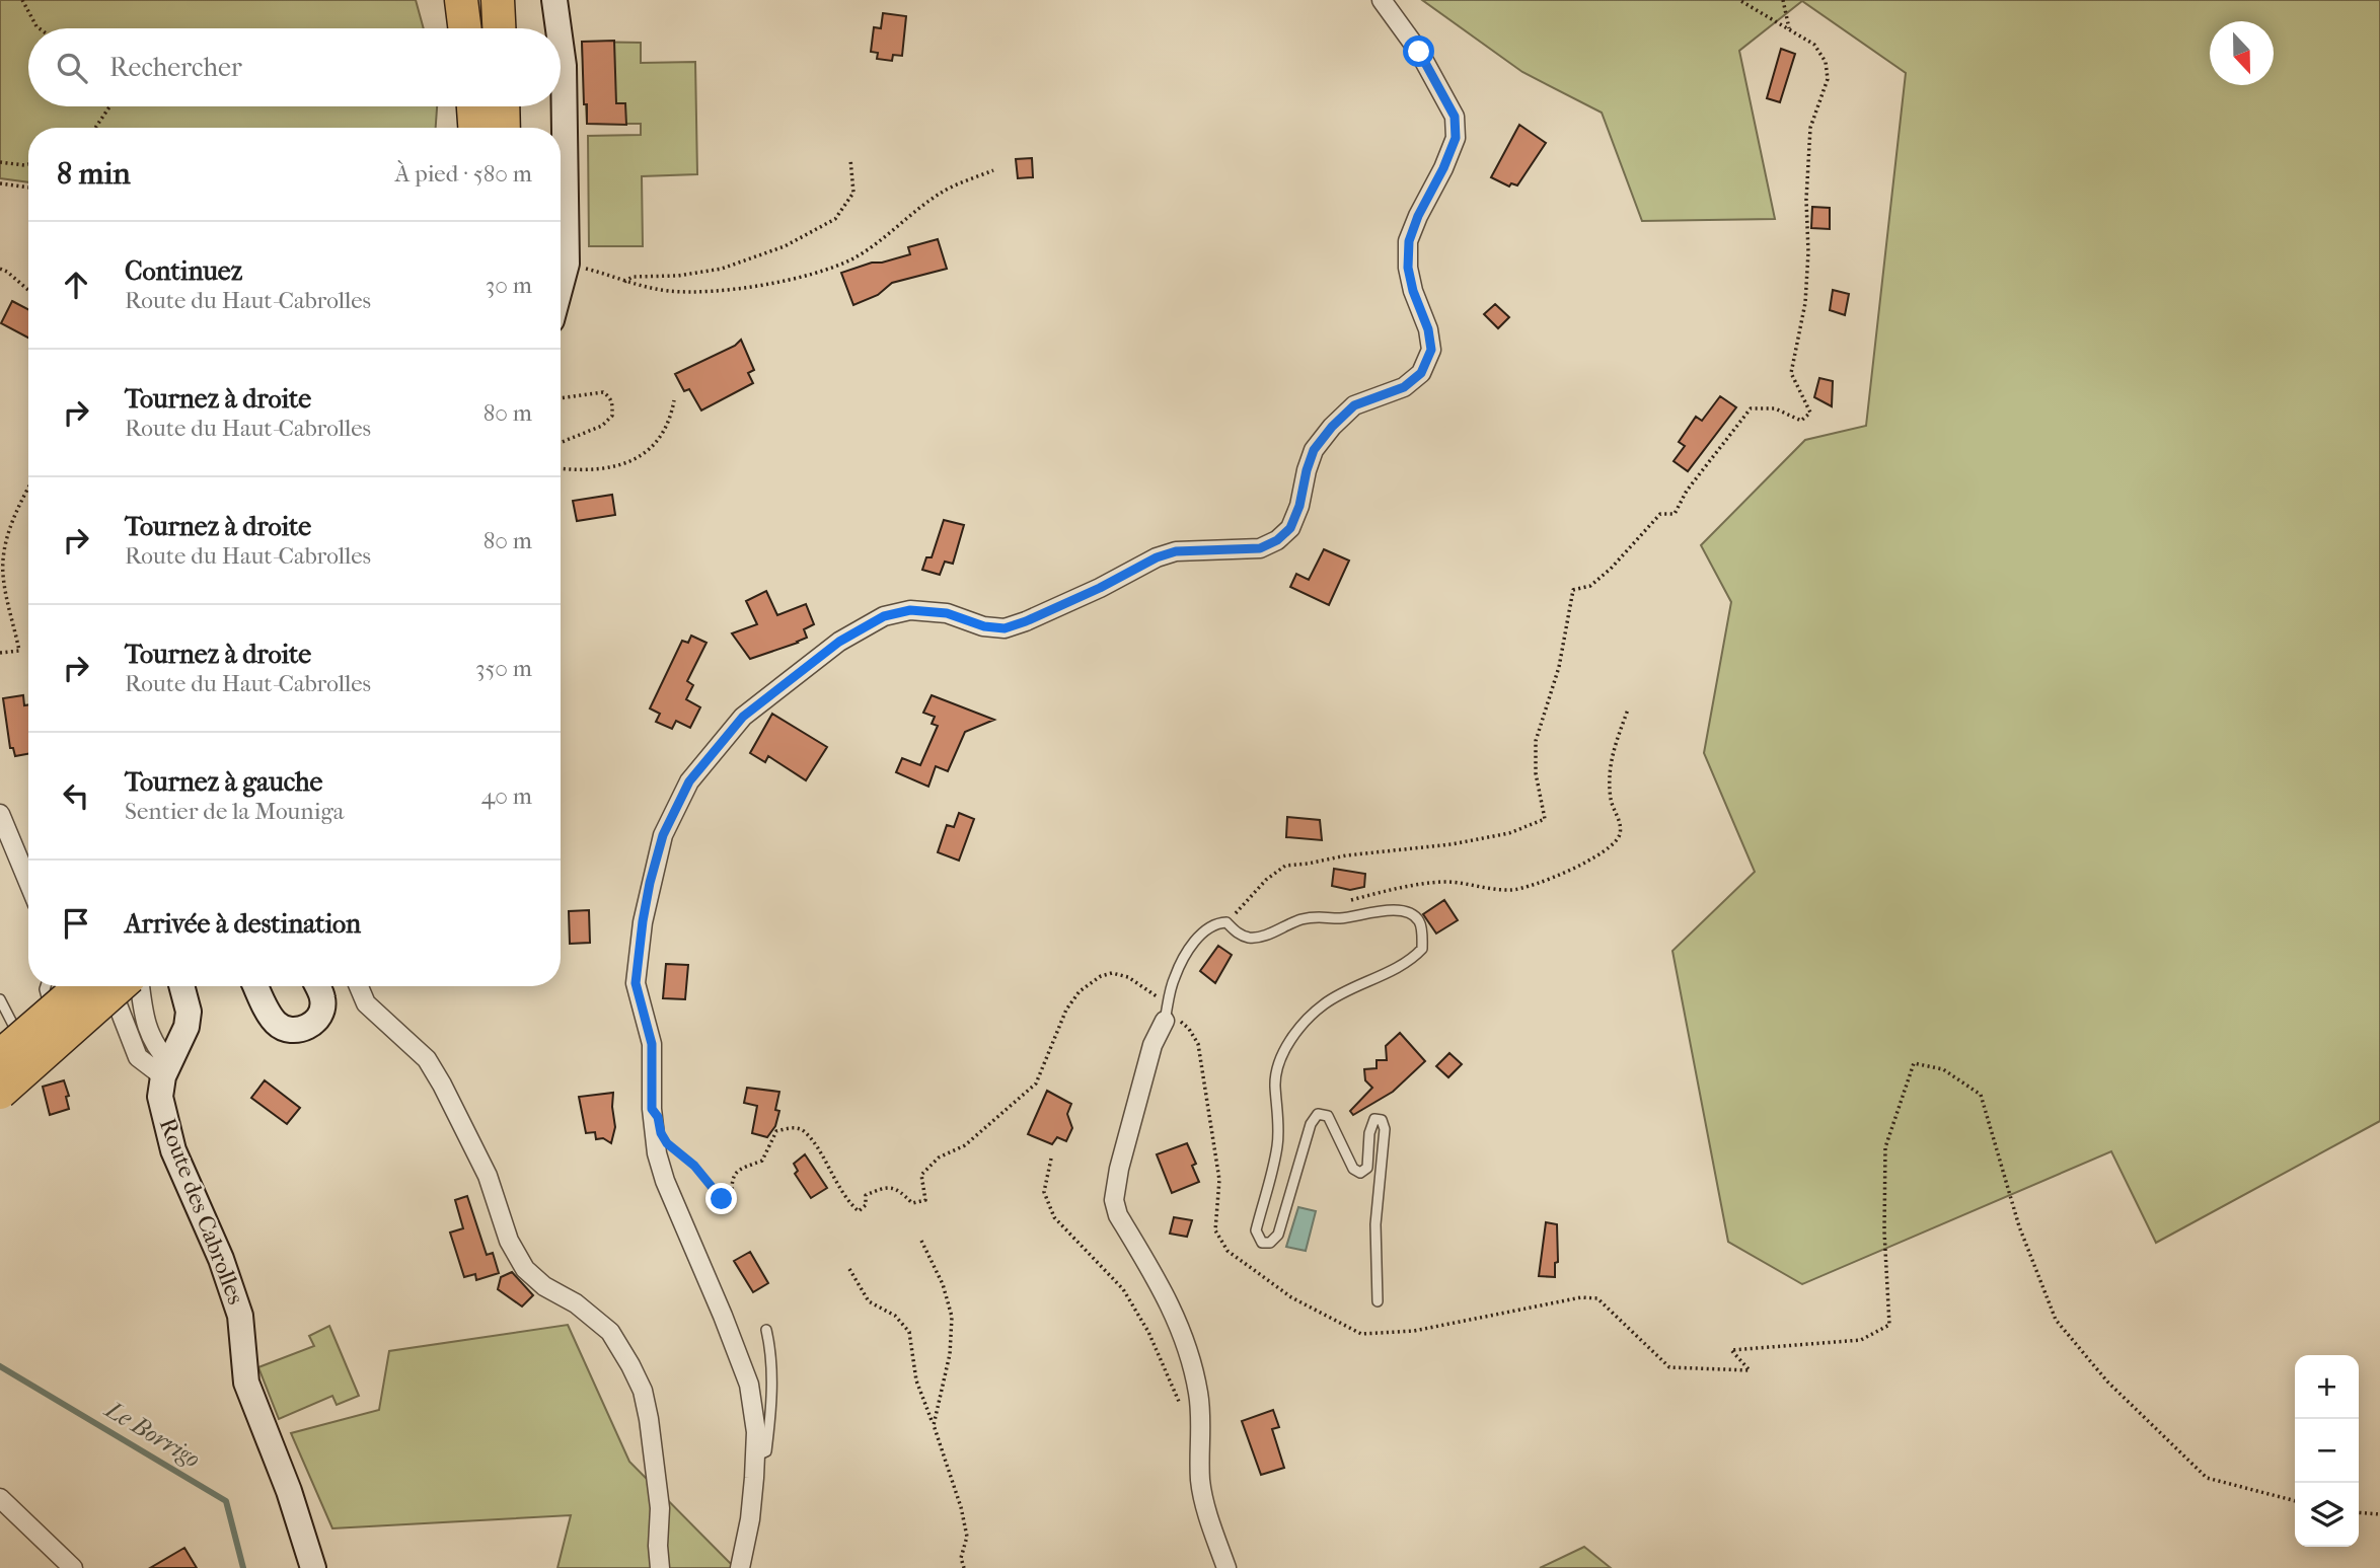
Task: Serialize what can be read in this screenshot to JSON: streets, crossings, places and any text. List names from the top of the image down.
{
  "streets": {
    "street": ["Route des Cabrolles"]
  },
  "water": ["Le Borrigo"],
  "north": "bottom",
  "page": {
    "search": "Rechercher",
    "heading": ["8 min", "À pied · 580 m"],
    "list": [
      ["Continuez", "Route du Haut-Cabrolles", "30 m"],
      ["Tournez à droite", "Route du Haut-Cabrolles", "80 m"],
      ["Tournez à droite", "Route du Haut-Cabrolles", "80 m"],
      ["Tournez à droite", "Route du Haut-Cabrolles", "350 m"],
      ["Tournez à gauche", "Sentier de la Mouniga", "40 m"],
      "Arrivée à destination"
    ],
    "map_buttons": ["+", "−"]
  }
}
